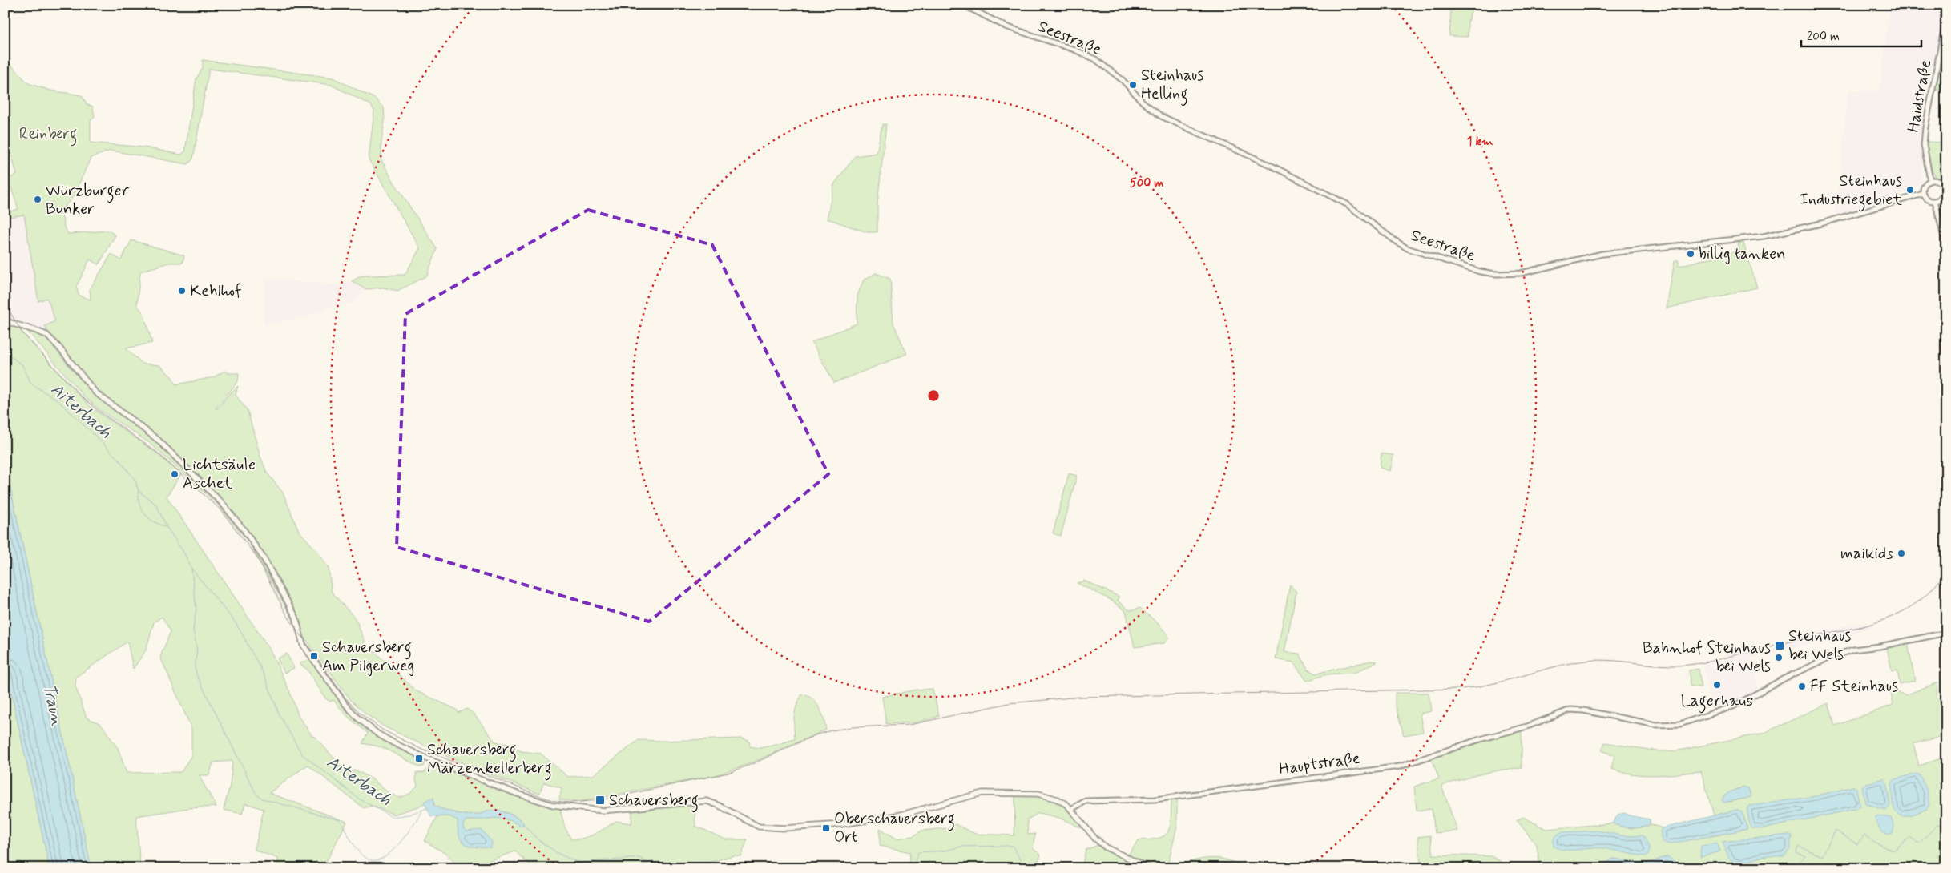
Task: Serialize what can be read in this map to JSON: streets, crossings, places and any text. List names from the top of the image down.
{
  "streets": {
    "street": ["Seestraße", "Haidstraße", "Hauptstraße"]
  },
  "crossings": [
    ["Seestraße", "Haidstraße"]
  ],
  "water": ["Aiterbach", "Traun"],
  "parks": ["Reinberg"],
  "places": {
    "other": [
      "Steinhaus Helling",
      "Steinhaus Industriegebiet",
      "Würzburger Bunker",
      "billig tanken",
      "Kehlhof",
      "Lichtsäule Aschet",
      "maikids",
      "Bahnhof Steinhaus bei Wels",
      "Lagerhaus",
      "FF Steinhaus"
    ],
    "transit": [
      "Steinhaus bei Wels",
      "Schauersberg Am Pilgerweg",
      "Schauersberg Märzenkellerberg",
      "Schauersberg",
      "Oberschauersberg Ort"
    ]
  },
  "scale_bar": "200 m",
  "rings": ["1 km", "500 m"]
}
